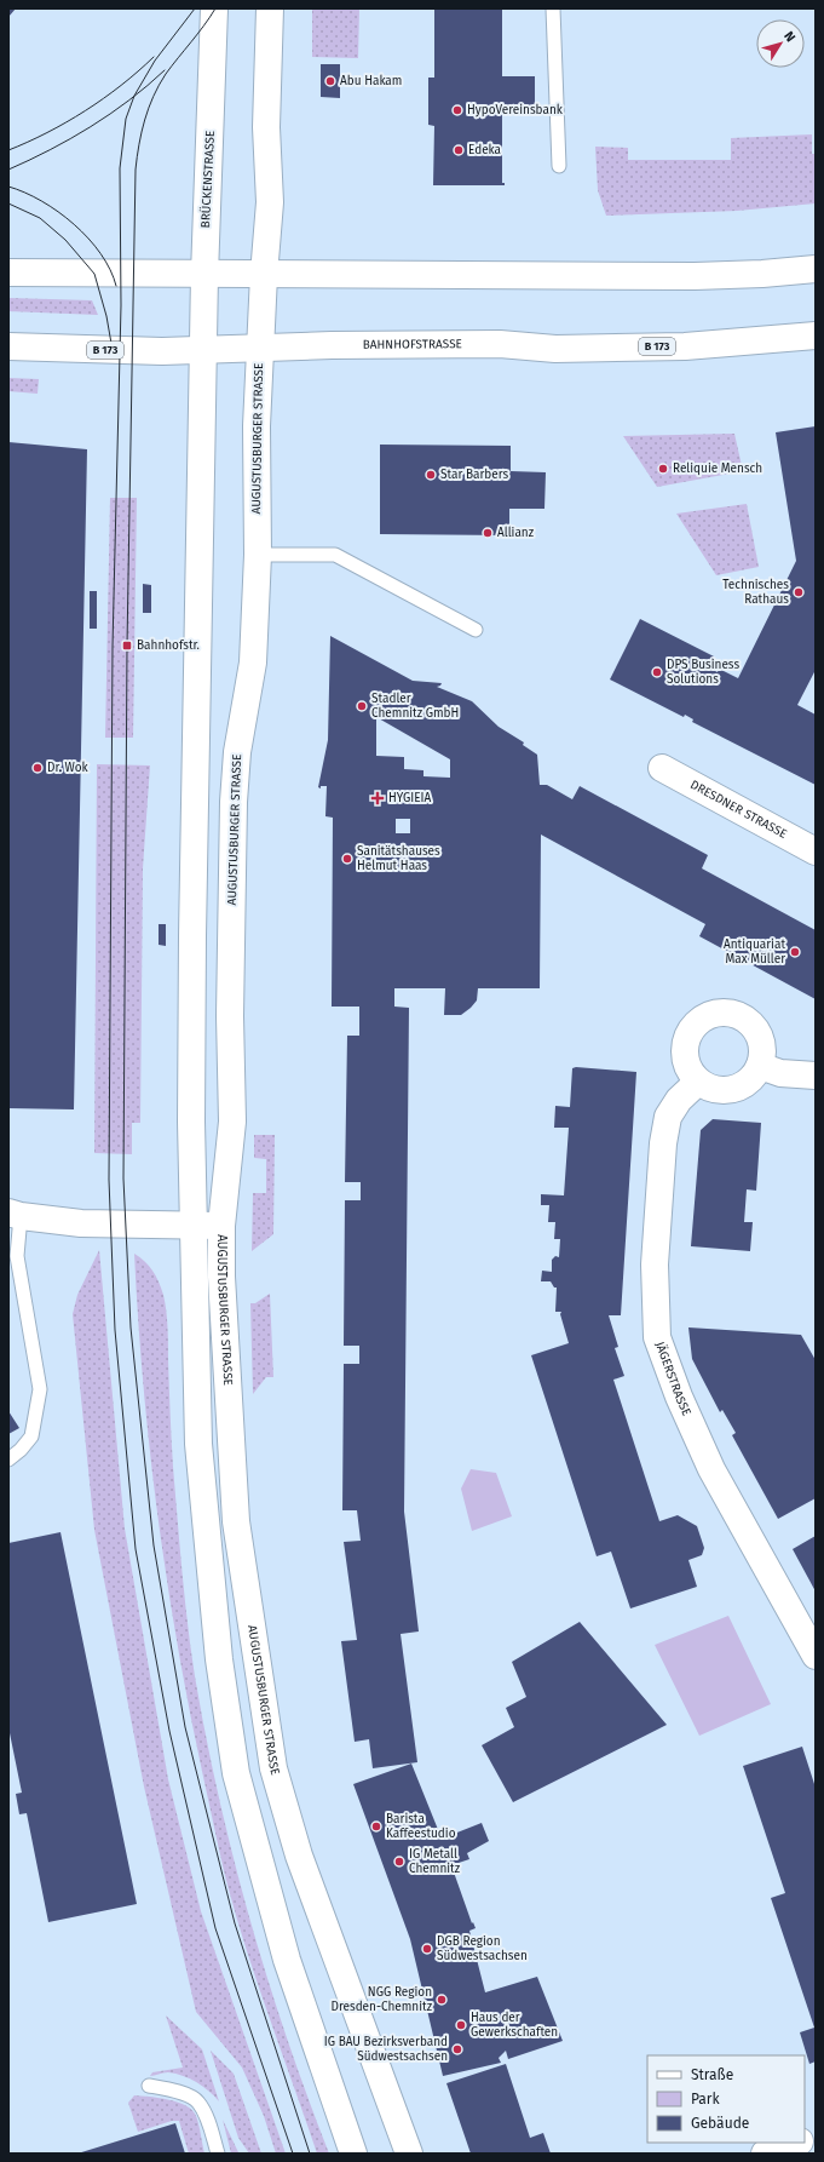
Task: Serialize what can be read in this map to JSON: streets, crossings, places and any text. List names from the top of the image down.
{
  "streets": {
    "main road": [
      "BRÜCKENSTRASSE",
      "BAHNHOFSTRASSE",
      "B 173",
      "AUGUSTUSBURGER STRASSE",
      "DRESDNER STRASSE",
      "JÄGERSTRASSE"
    ]
  },
  "crossings": [
    ["BRÜCKENSTRASSE", "BAHNHOFSTRASSE"],
    ["BAHNHOFSTRASSE", "AUGUSTUSBURGER STRASSE"]
  ],
  "places": {
    "other": [
      "Abu Hakam",
      "HypoVereinsbank",
      "Edeka",
      "Reliquie Mensch",
      "Star Barbers",
      "Allianz",
      "Technisches Rathaus",
      "DPS Business Solutions",
      "Stadler Chemnitz GmbH",
      "Dr. Wok",
      "Sanitätshauses Helmut Haas",
      "Antiquariat Max Müller",
      "Barista Kaffeestudio",
      "IG Metall Chemnitz",
      "DGB Region Südwestsachsen",
      "NGG Region Dresden-Chemnitz",
      "Haus der Gewerkschaften",
      "IG BAU Bezirksverband Südwestsachsen"
    ],
    "transit": ["Bahnhofstr."],
    "health": ["HYGIEIA"]
  },
  "legend": ["Straße", "Park", "Gebäude"],
  "north": "top right"
}
